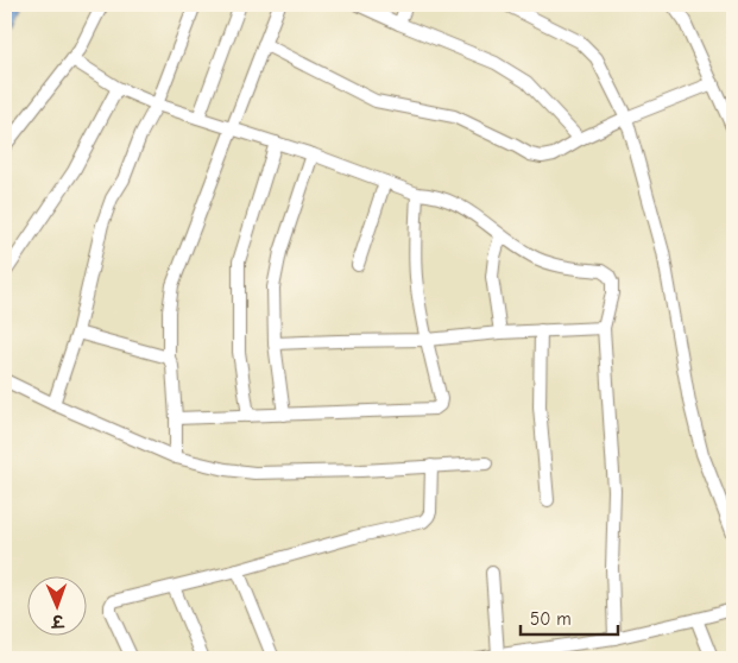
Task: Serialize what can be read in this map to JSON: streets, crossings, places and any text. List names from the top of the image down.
{
  "scale_bar": "50 m",
  "north": "bottom"
}
